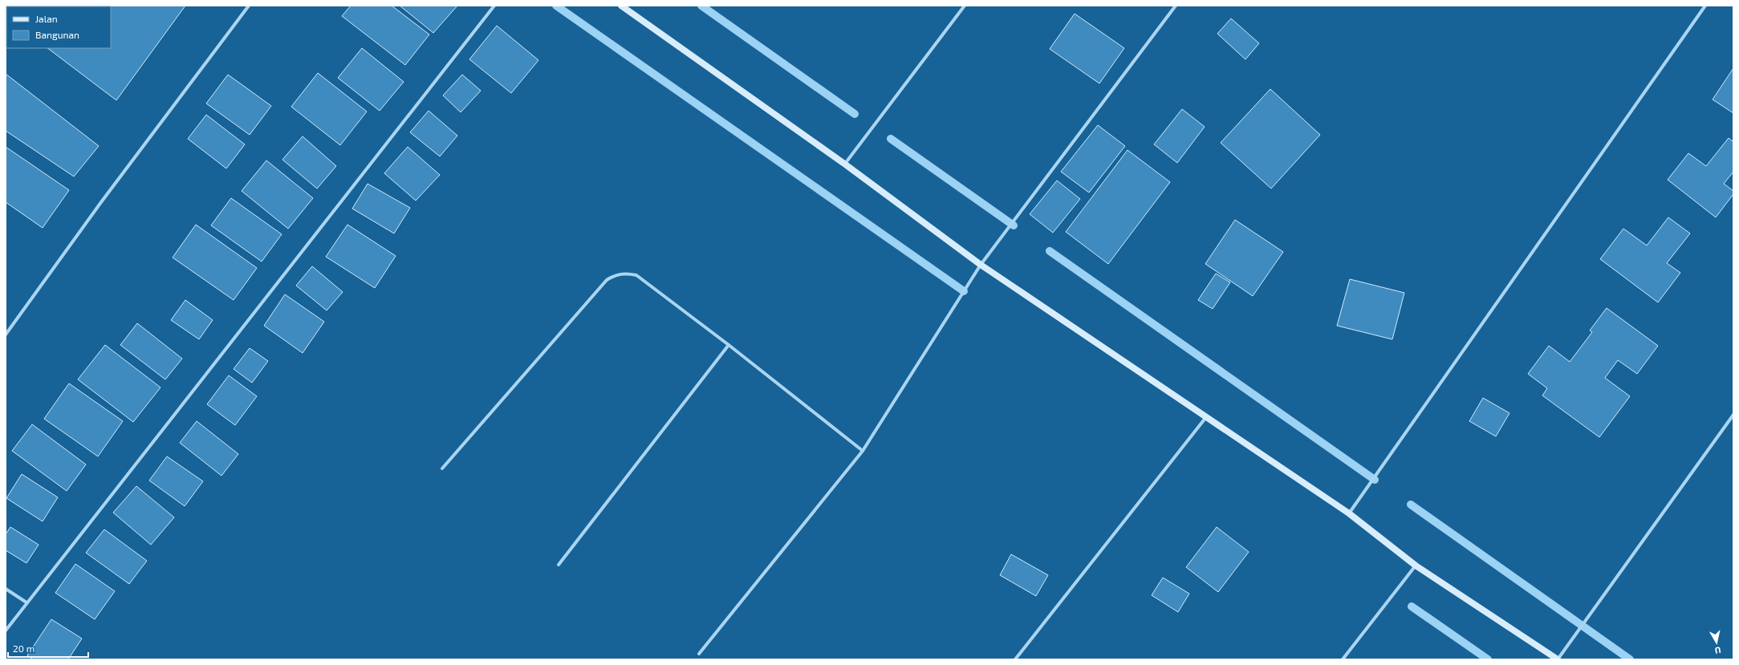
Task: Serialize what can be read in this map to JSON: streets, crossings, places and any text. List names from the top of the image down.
{
  "legend": ["Jalan", "Bangunan"],
  "scale_bar": "20 m",
  "north": "bottom"
}
